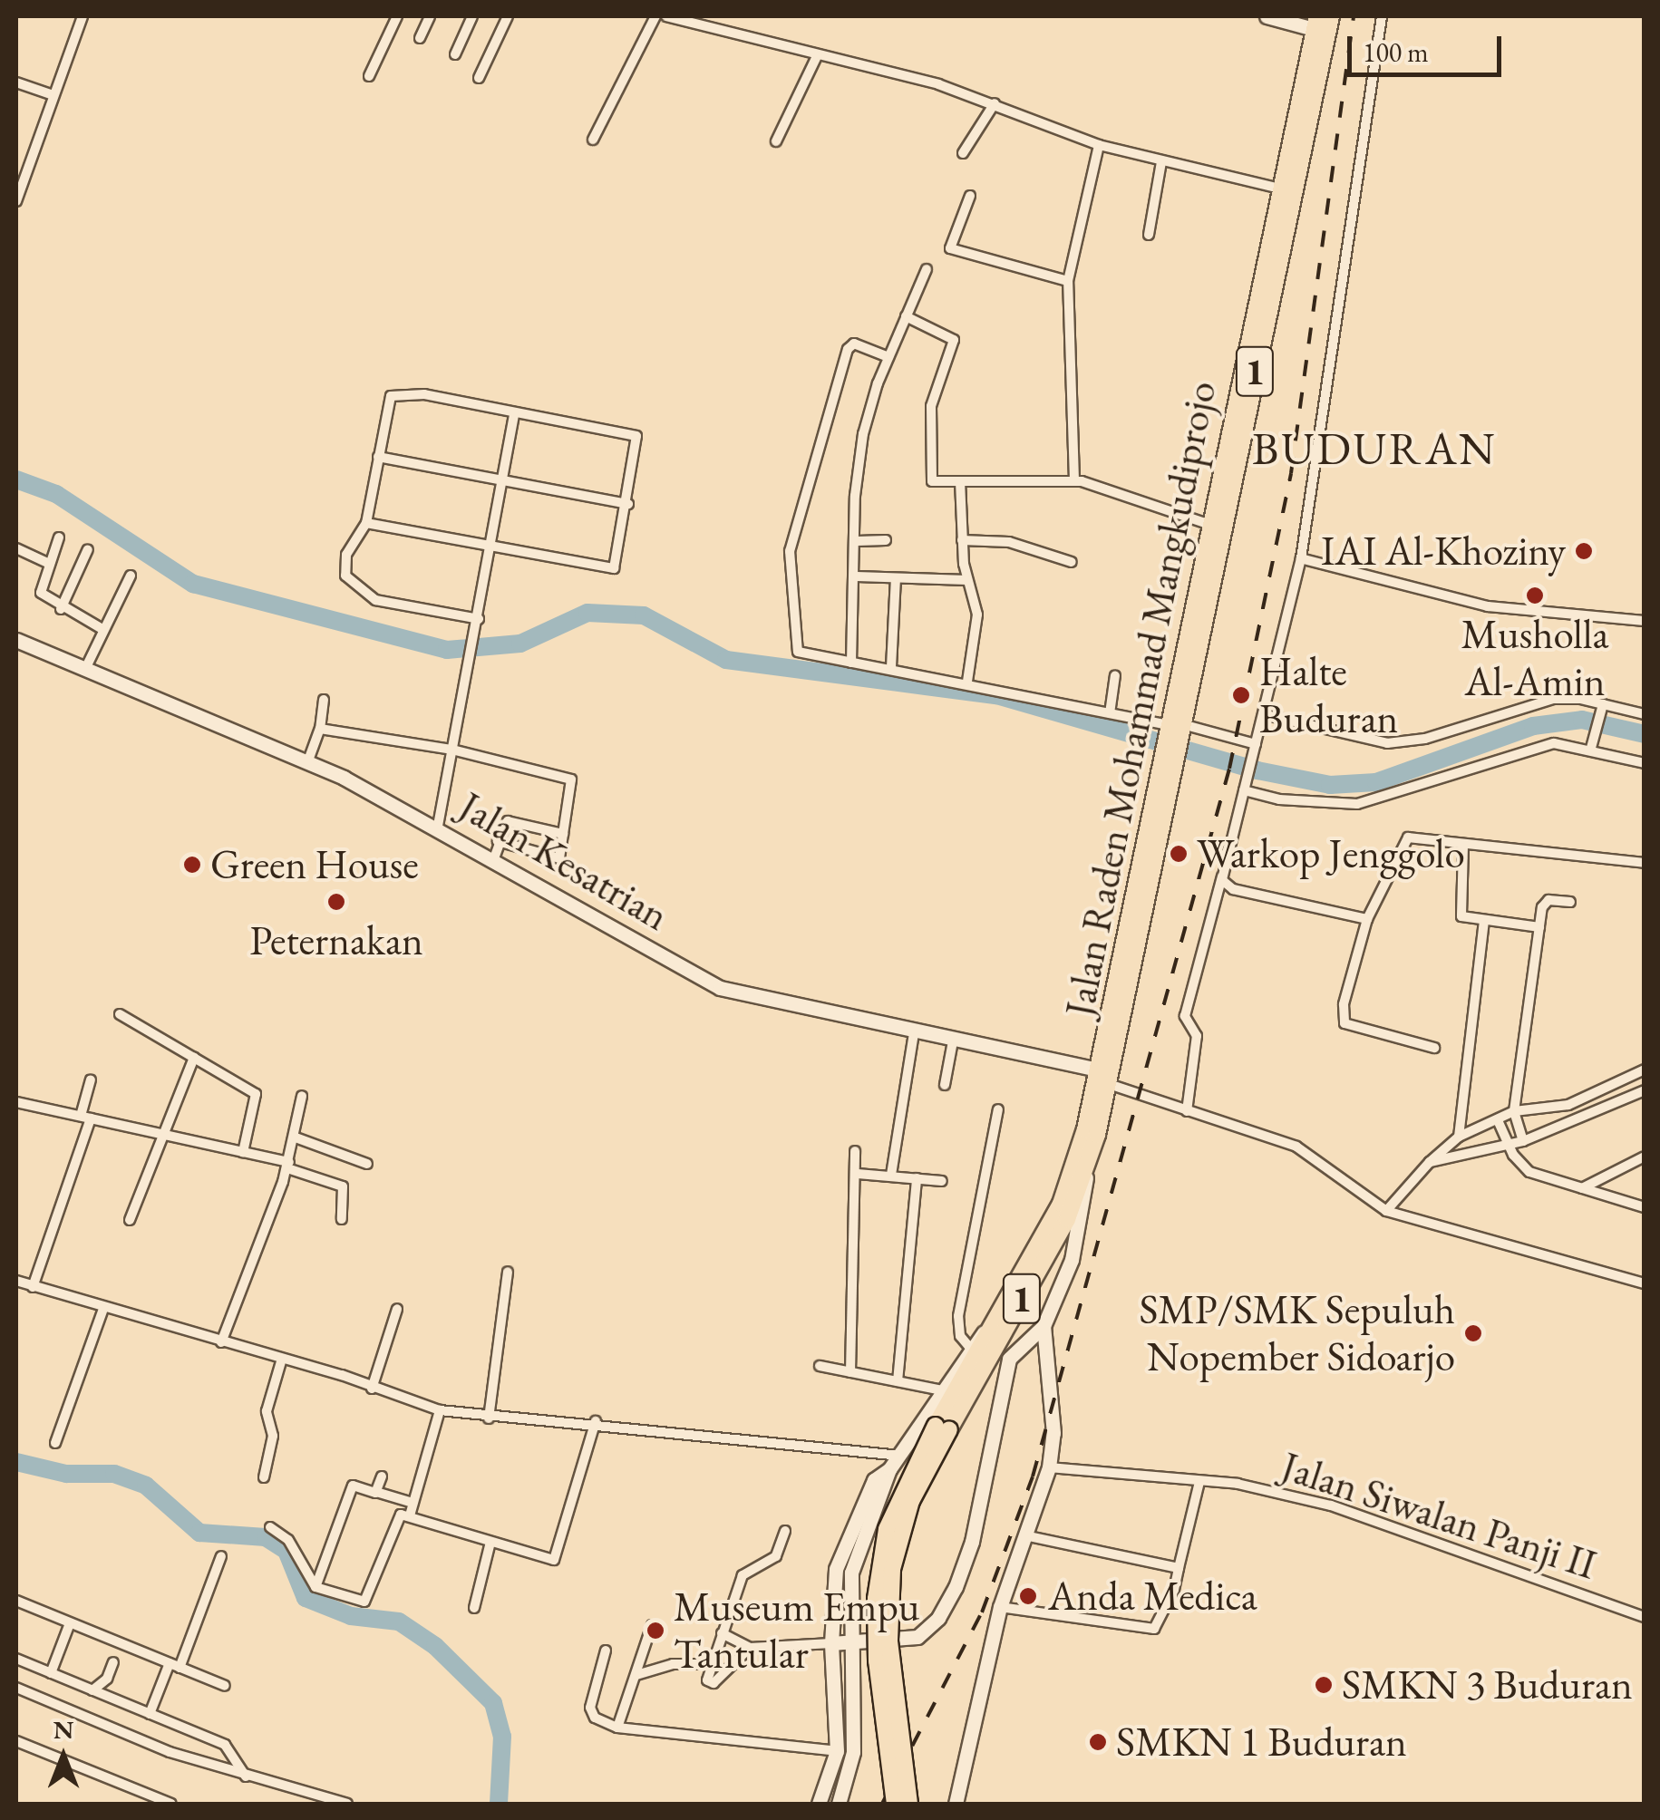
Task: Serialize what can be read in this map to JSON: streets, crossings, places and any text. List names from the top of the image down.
{
  "streets": {
    "highway": ["1", "Jalan Raden Mohammad Mangkudiprojo"],
    "street": ["Jalan Kesatrian", "Jalan Siwalan Panji II"]
  },
  "crossings": [
    ["1", "Jalan Raden Mohammad Mangkudiprojo"],
    ["Jalan Raden Mohammad Mangkudiprojo", "Jalan Kesatrian"],
    ["Jalan Raden Mohammad Mangkudiprojo", "Jalan Siwalan Panji II"]
  ],
  "districts": ["BUDURAN"],
  "places": [
    "IAI Al-Khoziny",
    "Musholla Al-Amin",
    "Halte Buduran",
    "Warkop Jenggolo",
    "Green House",
    "Peternakan",
    "SMP/SMK Sepuluh Nopember Sidoarjo",
    "Anda Medica",
    "Museum Empu Tantular",
    "SMKN 3 Buduran",
    "SMKN 1 Buduran"
  ],
  "scale_bar": "100 m",
  "north": "top"
}
